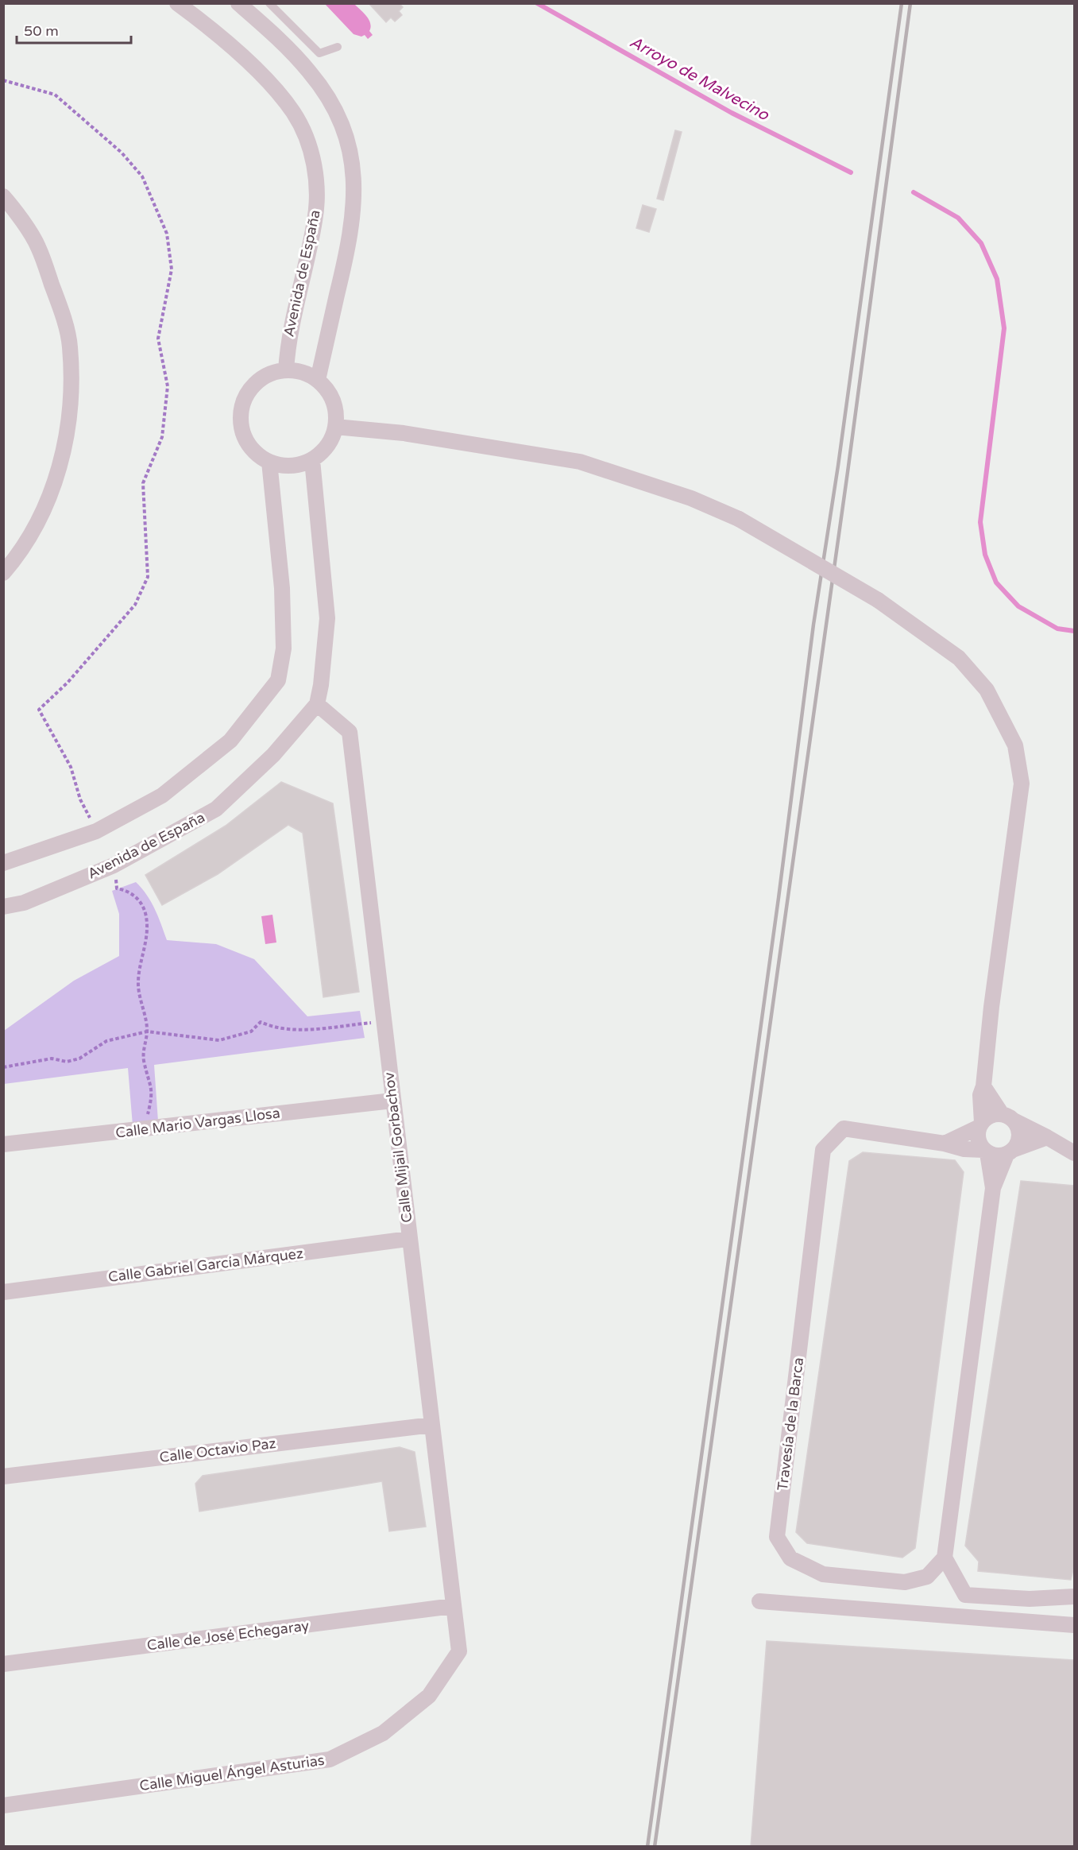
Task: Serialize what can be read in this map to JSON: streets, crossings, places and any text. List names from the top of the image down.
{
  "streets": {
    "street": [
      "Avenida de España",
      "Calle Mario Vargas Llosa",
      "Calle Mijail Gorbachov",
      "Calle Gabriel García Márquez",
      "Travesía de la Barca",
      "Calle Octavio Paz",
      "Calle de José Echegaray",
      "Calle Miguel Ángel Asturias"
    ]
  },
  "crossings": [
    ["Avenida de España", "Calle Mijail Gorbachov"],
    ["Calle Mario Vargas Llosa", "Calle Mijail Gorbachov"],
    ["Calle Mijail Gorbachov", "Calle Gabriel García Márquez"],
    ["Calle Mijail Gorbachov", "Calle Octavio Paz"],
    ["Calle Mijail Gorbachov", "Calle de José Echegaray"],
    ["Calle Mijail Gorbachov", "Calle Miguel Ángel Asturias"],
    ["Calle de José Echegaray", "Calle Miguel Ángel Asturias"]
  ],
  "water": ["Arroyo de Malvecino"],
  "scale_bar": "50 m"
}
